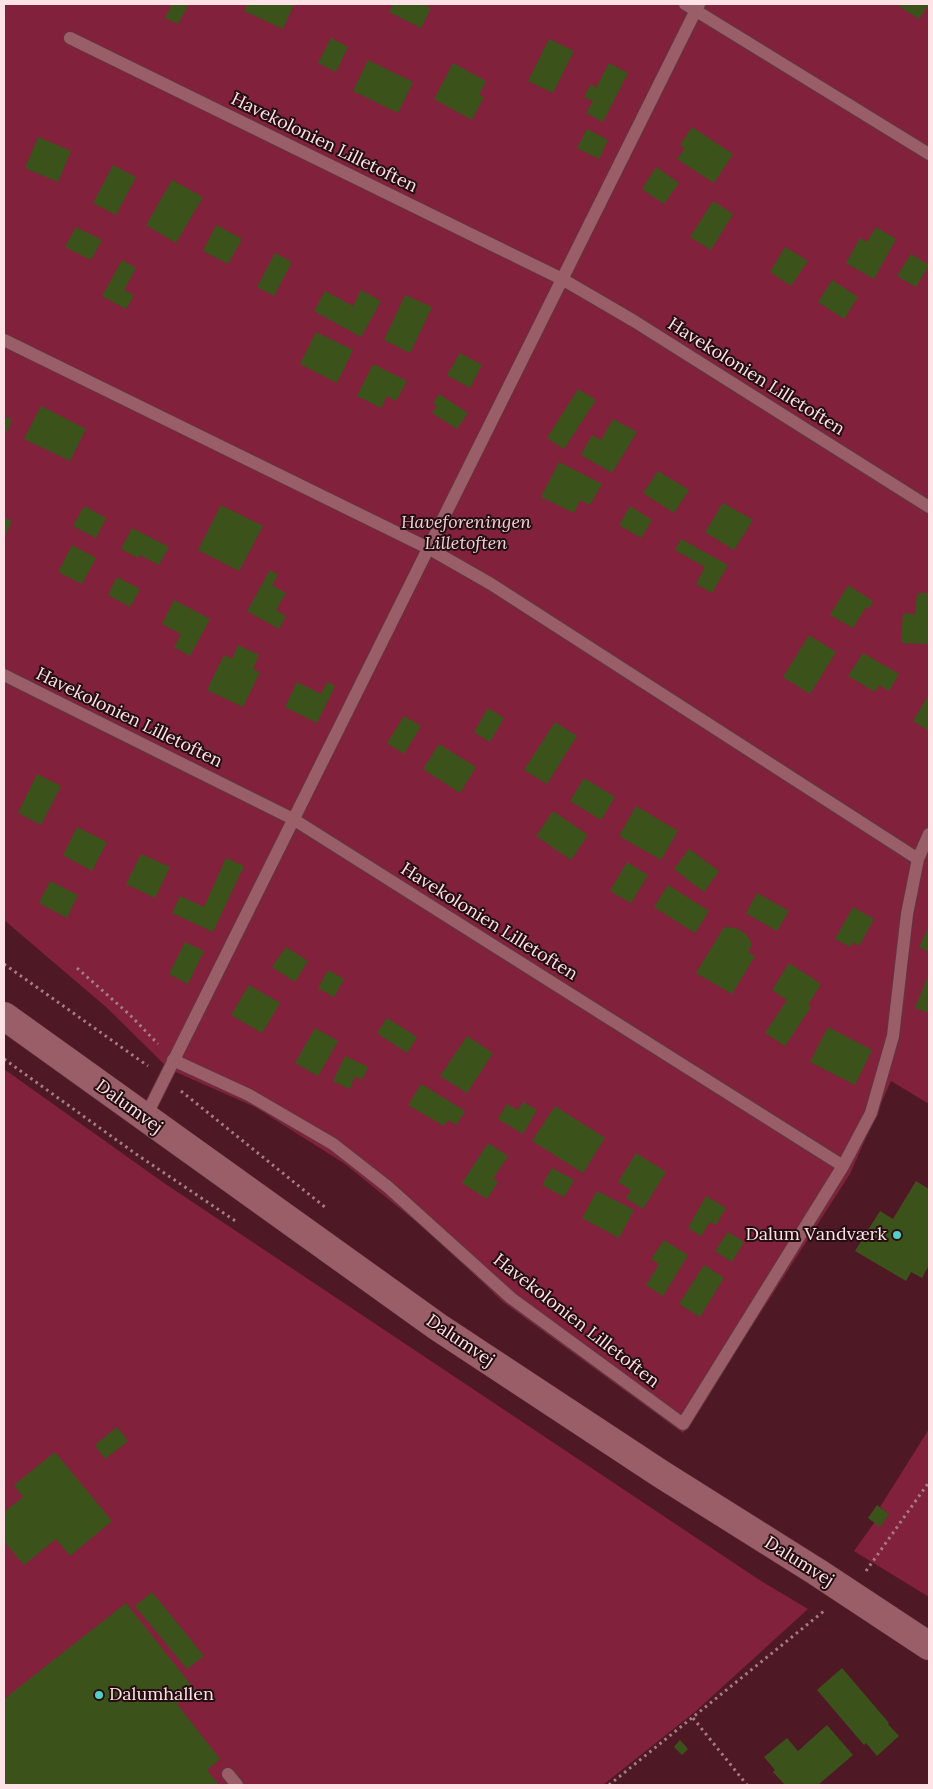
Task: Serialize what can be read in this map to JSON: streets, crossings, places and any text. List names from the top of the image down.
{
  "streets": {
    "street": ["Dalumvej"],
    "lane": ["Havekolonien Lilletoften"]
  },
  "parks": ["Haveforeningen Lilletoften"],
  "places": ["Dalum Vandværk", "Dalumhallen"]
}
